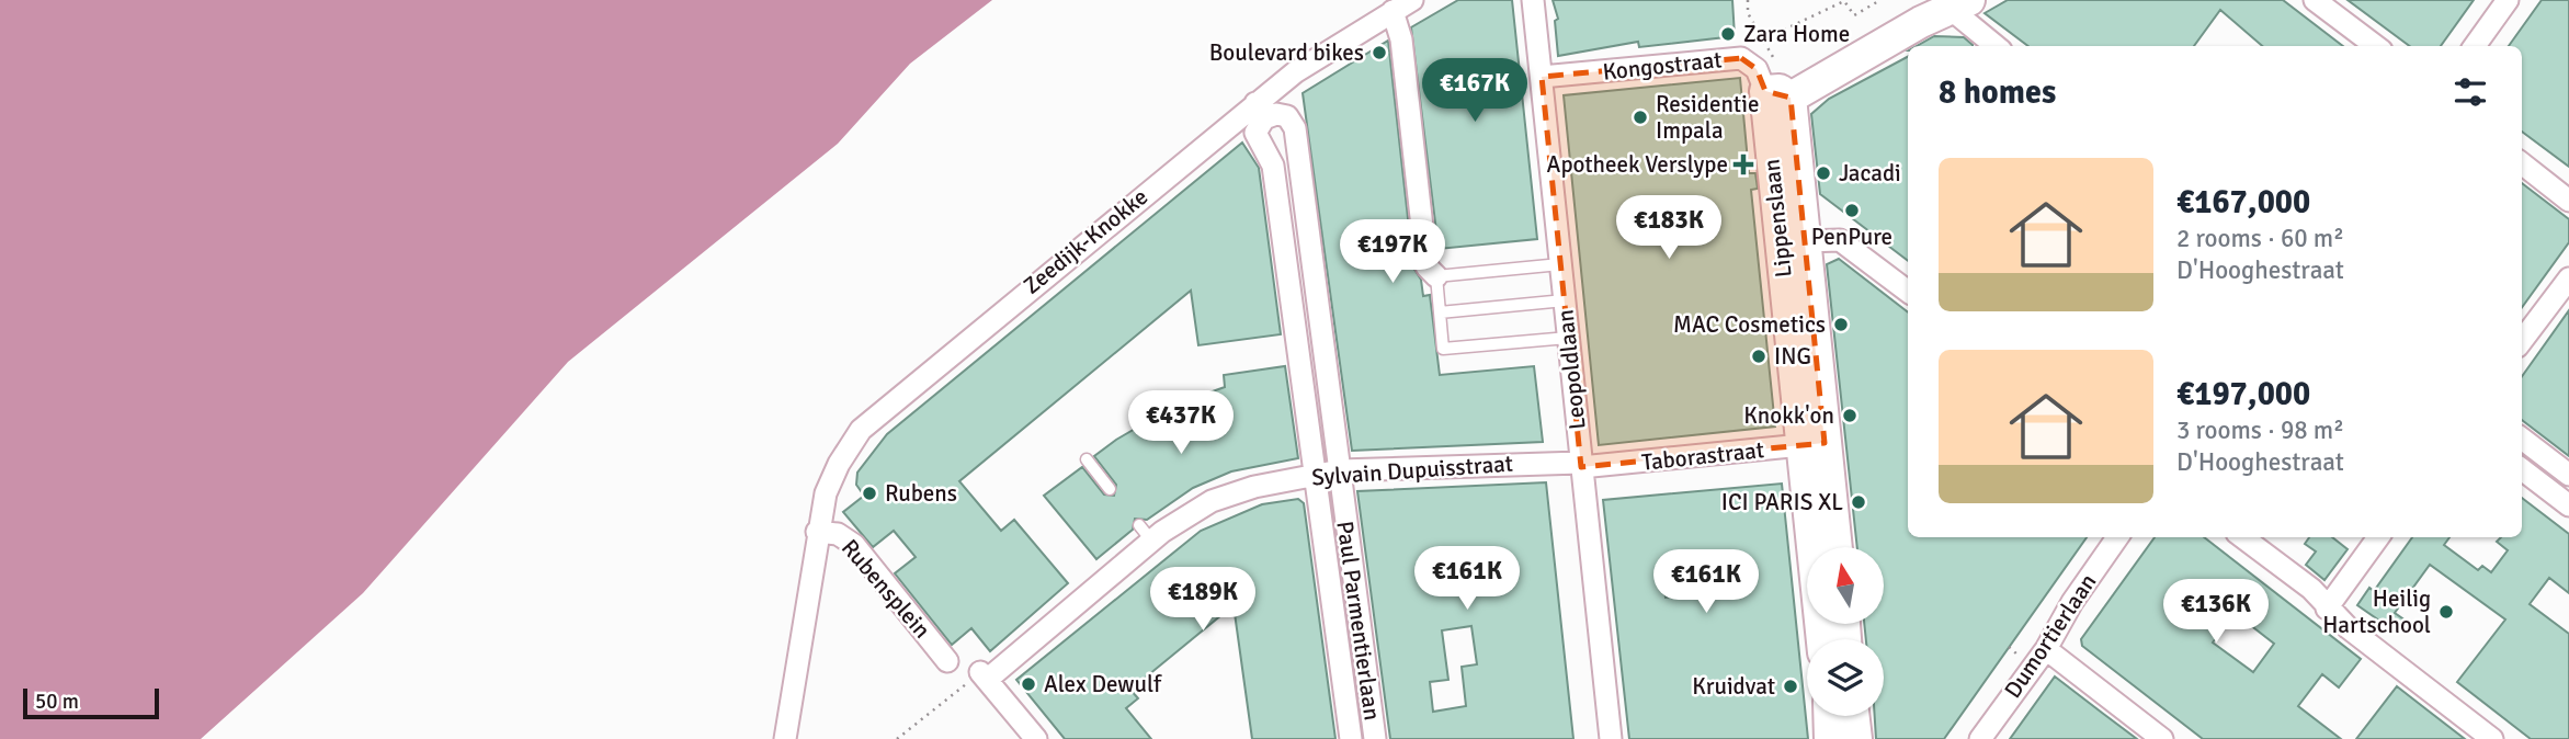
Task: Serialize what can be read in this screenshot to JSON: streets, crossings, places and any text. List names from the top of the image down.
{
  "streets": {
    "street": [
      "Kongostraat",
      "Lippenslaan",
      "Zeedijk-Knokke",
      "Leopoldlaan",
      "Taborastraat",
      "Sylvain Dupuisstraat",
      "Rubensplein",
      "Paul Parmentierlaan",
      "Dumortierlaan"
    ]
  },
  "crossings": [
    ["Kongostraat", "Lippenslaan"],
    ["Kongostraat", "Leopoldlaan"],
    ["Lippenslaan", "Taborastraat"],
    ["Zeedijk-Knokke", "Rubensplein"],
    ["Zeedijk-Knokke", "Paul Parmentierlaan"],
    ["Leopoldlaan", "Taborastraat"],
    ["Leopoldlaan", "Sylvain Dupuisstraat"],
    ["Taborastraat", "Sylvain Dupuisstraat"],
    ["Sylvain Dupuisstraat", "Paul Parmentierlaan"]
  ],
  "places": {
    "other": [
      "Zara Home",
      "Boulevard bikes",
      "Residentie Impala",
      "Jacadi",
      "PenPure",
      "MAC Cosmetics",
      "ING",
      "Knokk'on",
      "Rubens",
      "ICI PARIS XL",
      "Heilig Hartschool",
      "Alex Dewulf",
      "Kruidvat"
    ],
    "health": ["Apotheek Verslype"]
  },
  "scale_bar": "50 m",
  "north": "top",
  "page": {
    "heading": "8 homes",
    "price": [
      "€167K",
      "€183K",
      "€197K",
      "€437K",
      "€161K",
      "€161K",
      "€189K",
      "€136K"
    ],
    "list": [
      {
        "name": "€167,000",
        "note": "2 rooms · 60 m² · D'Hooghestraat"
      },
      {
        "name": "€197,000",
        "note": "3 rooms · 98 m² · D'Hooghestraat"
      }
    ],
    "scale": "50 m"
  }
}
